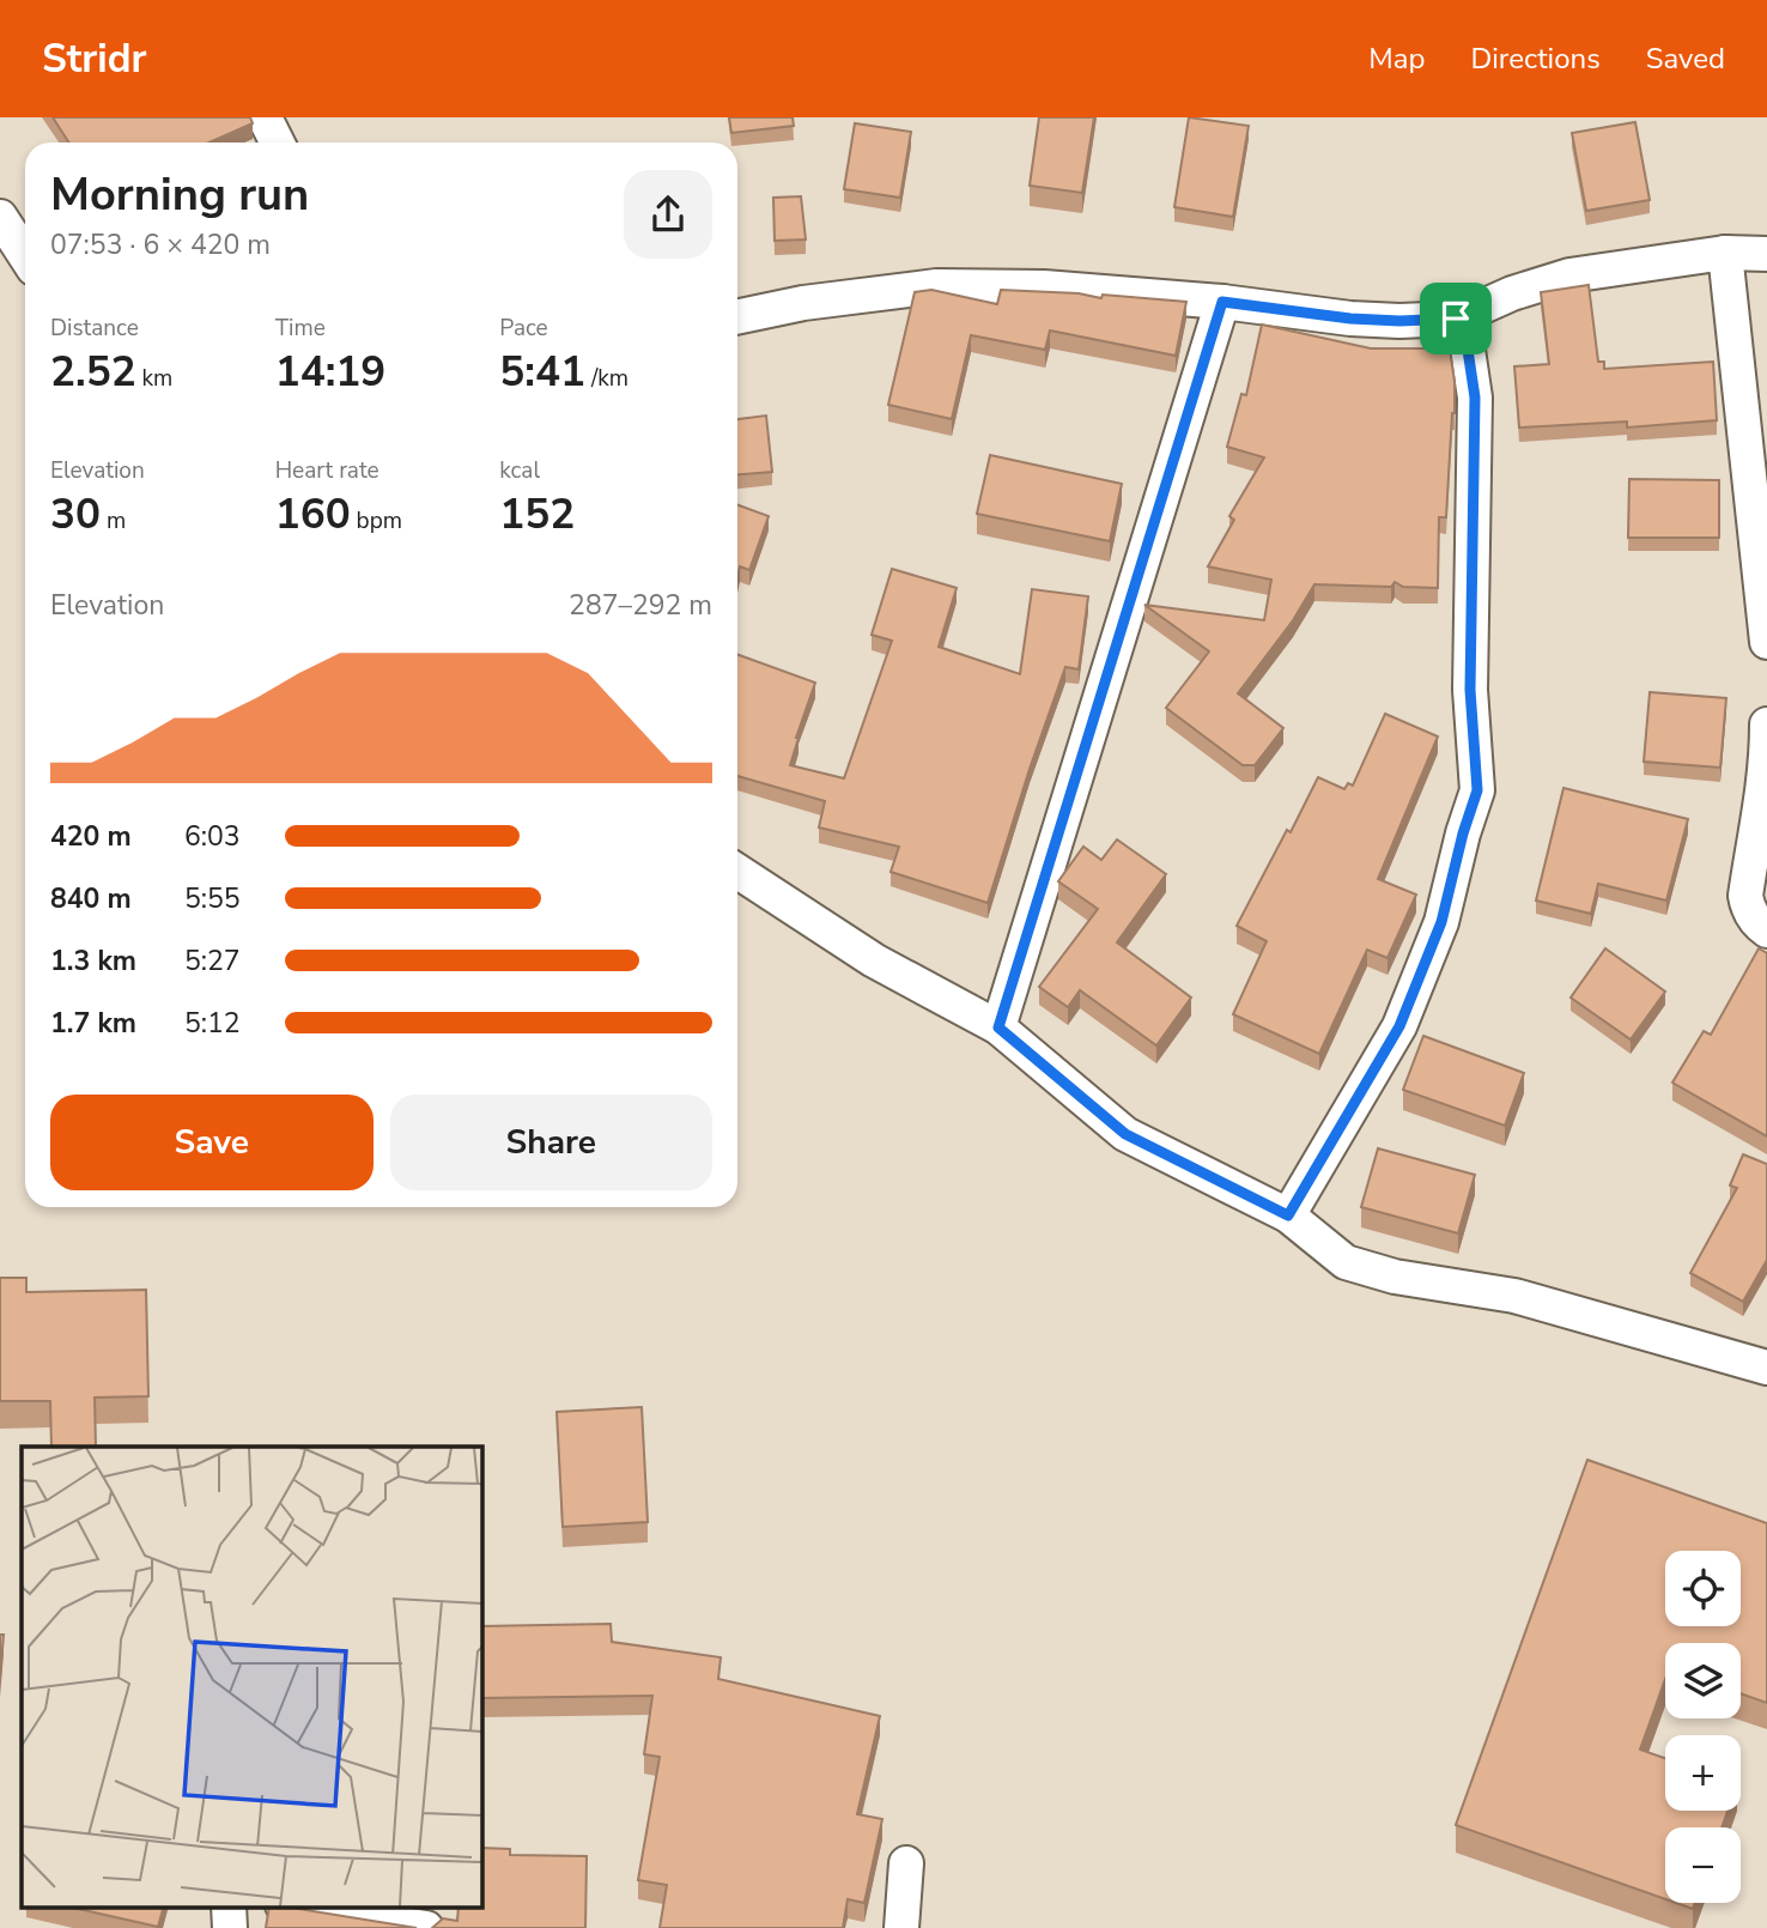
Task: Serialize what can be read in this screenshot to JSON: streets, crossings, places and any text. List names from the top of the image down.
{
  "page": {
    "header": "Stridr",
    "nav": ["Map", "Directions", "Saved"],
    "heading": ["Morning run", "07:53 · 6 × 420 m"],
    "stats": [
      ["Distance", "2.52 km"],
      ["Time", "14:19"],
      ["Pace", "5:41 /km"],
      ["Elevation", "30 m"],
      ["Heart rate", "160 bpm"],
      ["kcal", "152"]
    ],
    "chart": ["Elevation", "287–292 m"],
    "list": [
      {
        "name": "420 m",
        "note": "6:03"
      },
      {
        "name": "840 m",
        "note": "5:55"
      },
      {
        "name": "1.3 km",
        "note": "5:27"
      },
      {
        "name": "1.7 km",
        "note": "5:12"
      }
    ],
    "buttons": ["Save", "Share"],
    "map_buttons": ["+", "−"]
  }
}
